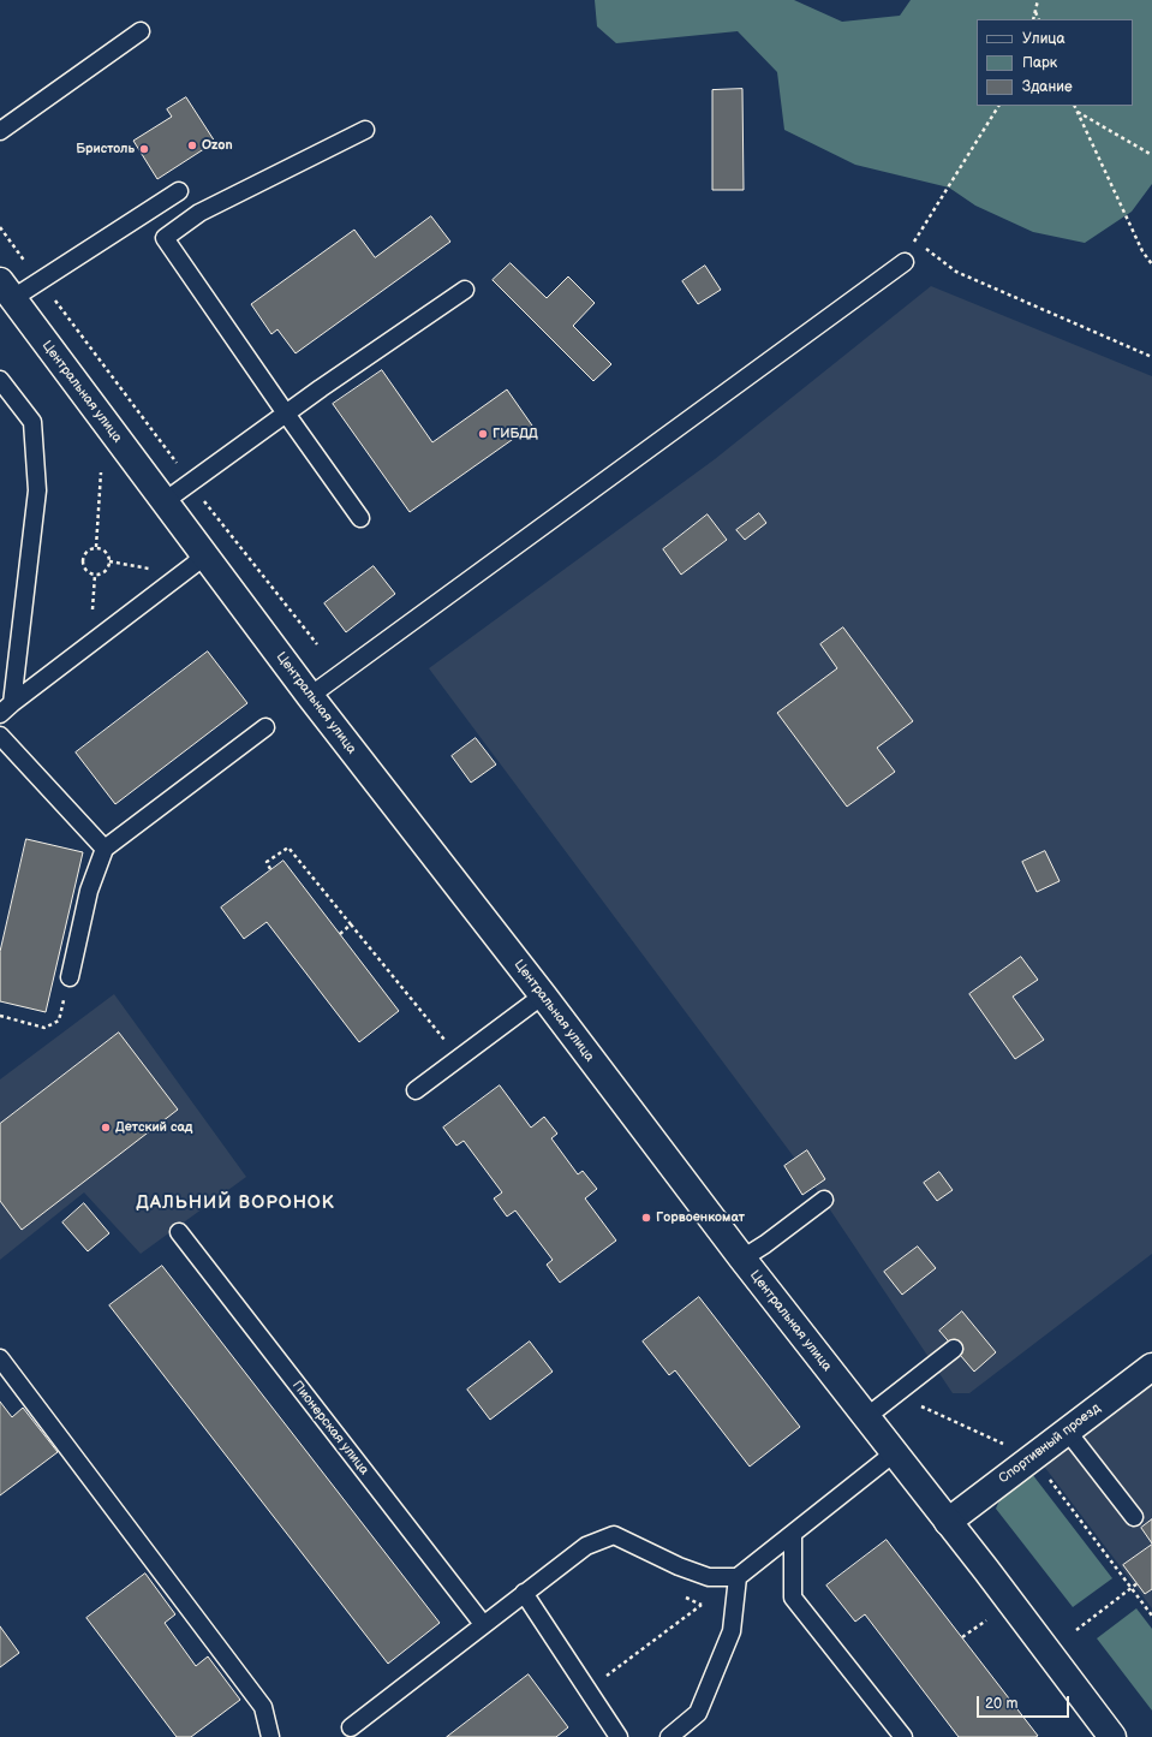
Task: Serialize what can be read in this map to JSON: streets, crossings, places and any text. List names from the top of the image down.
{
  "streets": {
    "main road": ["Центральная улица", "Спортивный проезд"],
    "lane": ["Пионерская улица"]
  },
  "crossings": [
    ["Центральная улица", "Спортивный проезд"]
  ],
  "districts": ["ДАЛЬНИЙ ВОРОНОК"],
  "places": [
    "Ozon",
    "Бристоль",
    "ГИБДД",
    "Детский сад",
    "Горвоенкомат"
  ],
  "legend": ["Улица", "Парк", "Здание"],
  "scale_bar": "20 m"
}
